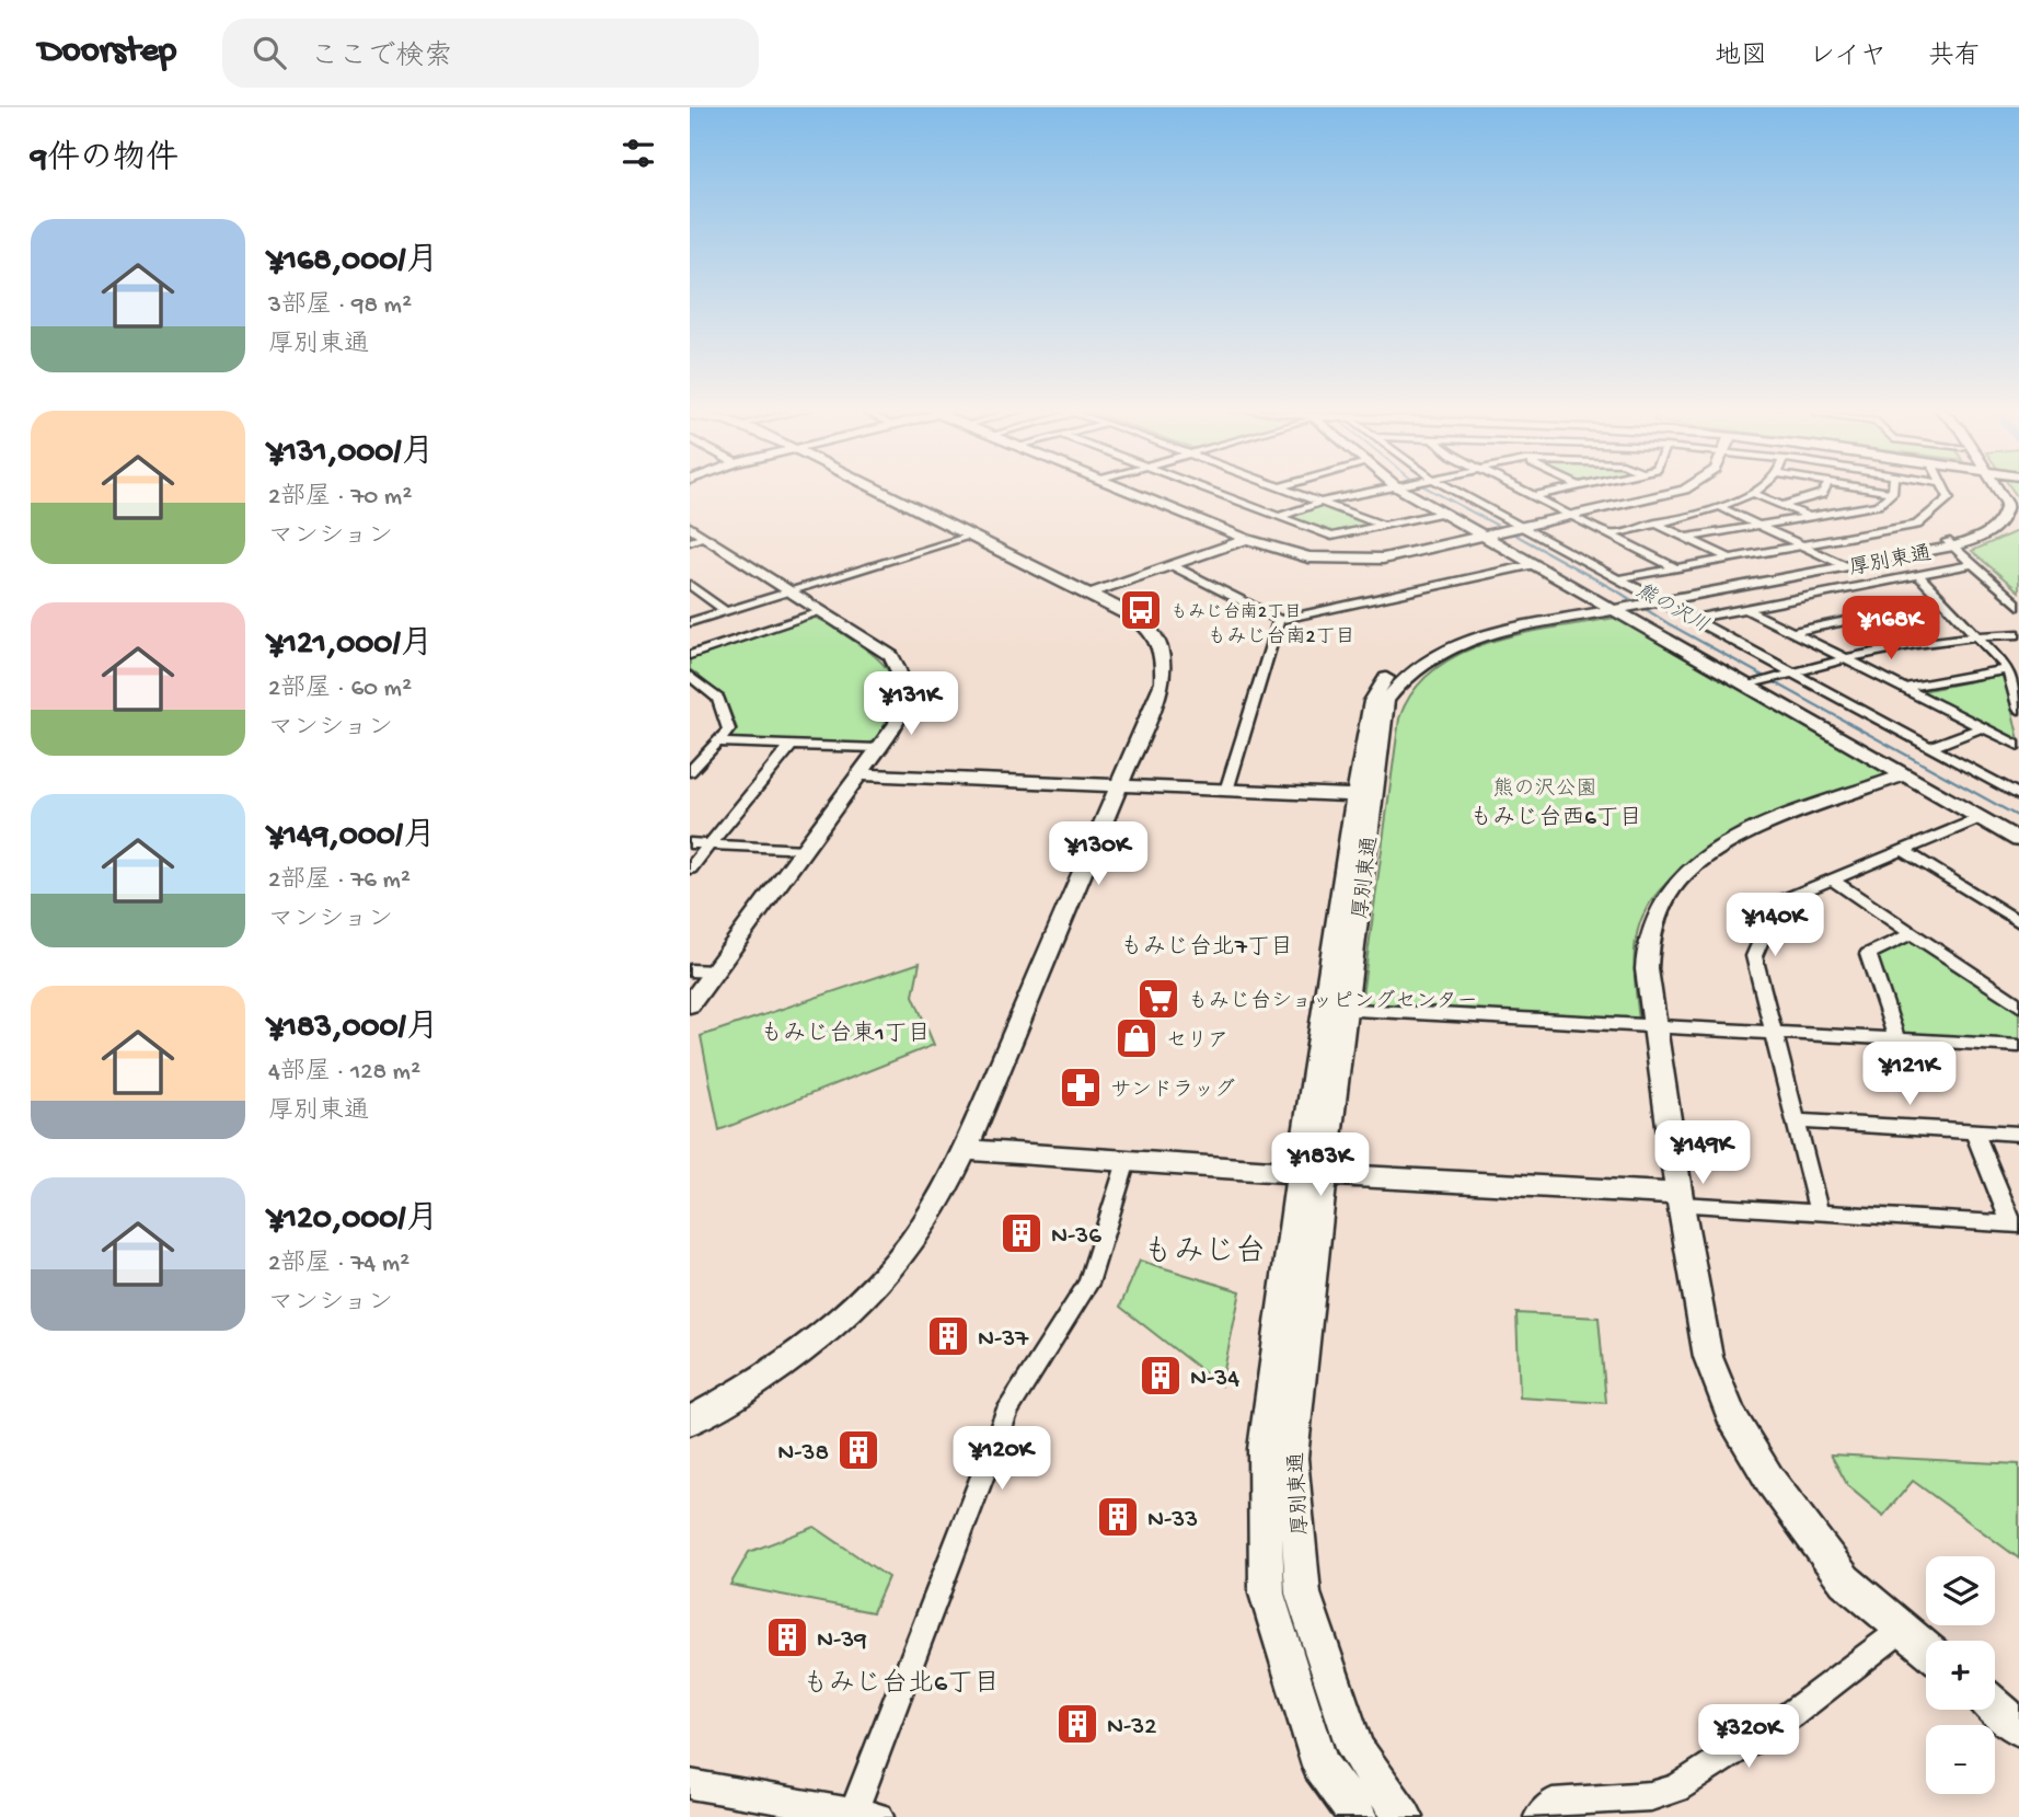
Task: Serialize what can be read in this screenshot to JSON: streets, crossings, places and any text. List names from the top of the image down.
{
  "streets": {
    "street": ["厚別東通"]
  },
  "districts": [
    "もみじ台南2丁目",
    "もみじ台西6丁目",
    "もみじ台北7丁目",
    "もみじ台東1丁目",
    "もみじ台",
    "もみじ台北6丁目"
  ],
  "water": ["熊の沢川"],
  "parks": ["熊の沢公園"],
  "places": {
    "bus stop": ["もみじ台南2丁目"],
    "supermarket": ["もみじ台ショッピングセンター"],
    "shop": ["セリア"],
    "pharmacy": ["サンドラッグ"],
    "building": [
      "N-36",
      "N-37",
      "N-34",
      "N-38",
      "N-33",
      "N-39",
      "N-32"
    ]
  },
  "page": {
    "header": "Doorstep",
    "search": "ここで検索",
    "nav": ["地図", "レイヤ", "共有"],
    "heading": "9件の物件",
    "list": [
      {
        "name": "¥168,000/月",
        "note": "3部屋 · 98 m² · 厚別東通"
      },
      {
        "name": "¥131,000/月",
        "note": "2部屋 · 70 m² · マンション"
      },
      {
        "name": "¥121,000/月",
        "note": "2部屋 · 60 m² · マンション"
      },
      {
        "name": "¥149,000/月",
        "note": "2部屋 · 76 m² · マンション"
      },
      {
        "name": "¥183,000/月",
        "note": "4部屋 · 128 m² · 厚別東通"
      },
      {
        "name": "¥120,000/月",
        "note": "2部屋 · 74 m² · マンション"
      }
    ],
    "price": [
      "¥168K",
      "¥131K",
      "¥130K",
      "¥140K",
      "¥121K",
      "¥149K",
      "¥183K",
      "¥120K",
      "¥320K"
    ],
    "map_buttons": ["+", "−"]
  }
}
